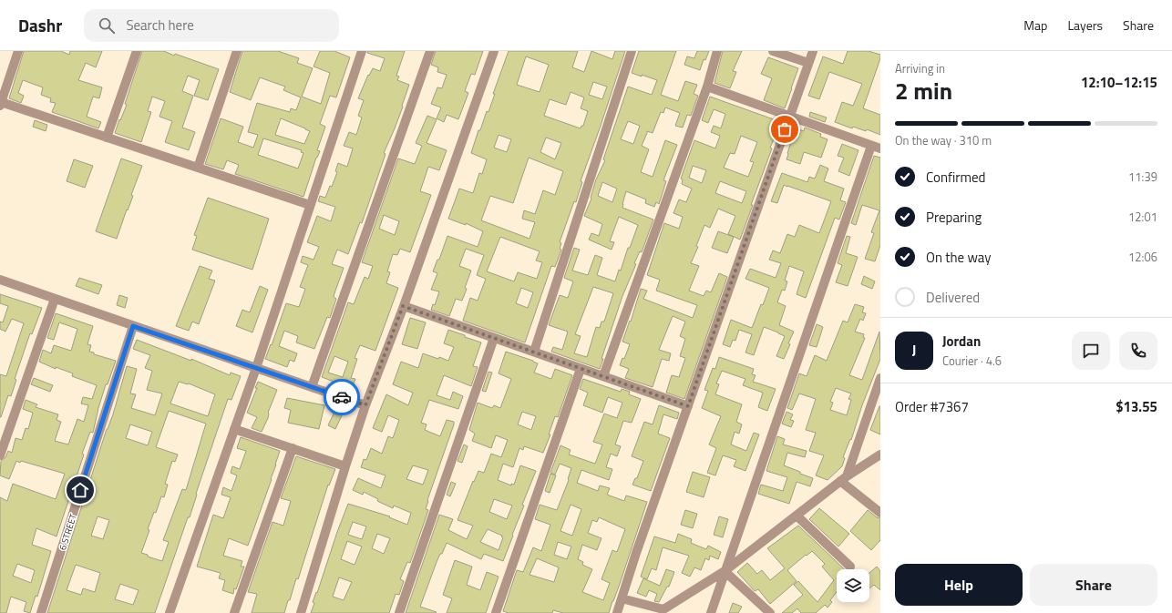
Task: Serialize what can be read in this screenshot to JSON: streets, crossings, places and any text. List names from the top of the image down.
{
  "streets": {
    "street": ["6 STREET"]
  },
  "page": {
    "header": "Dashr",
    "search": "Search here",
    "nav": ["Map", "Layers", "Share"],
    "heading": ["2 min", "Arriving in", "12:10–12:15"],
    "panel": [
      "Jordan",
      "Courier · 4.6",
      "Order #7367",
      "$13.55"
    ],
    "bar": "On the way · 310 m",
    "list": [
      ["Confirmed", "11:39"],
      ["Preparing", "12:01"],
      ["On the way", "12:06"],
      "Delivered"
    ],
    "round": "J",
    "buttons": ["Help", "Share"]
  }
}
